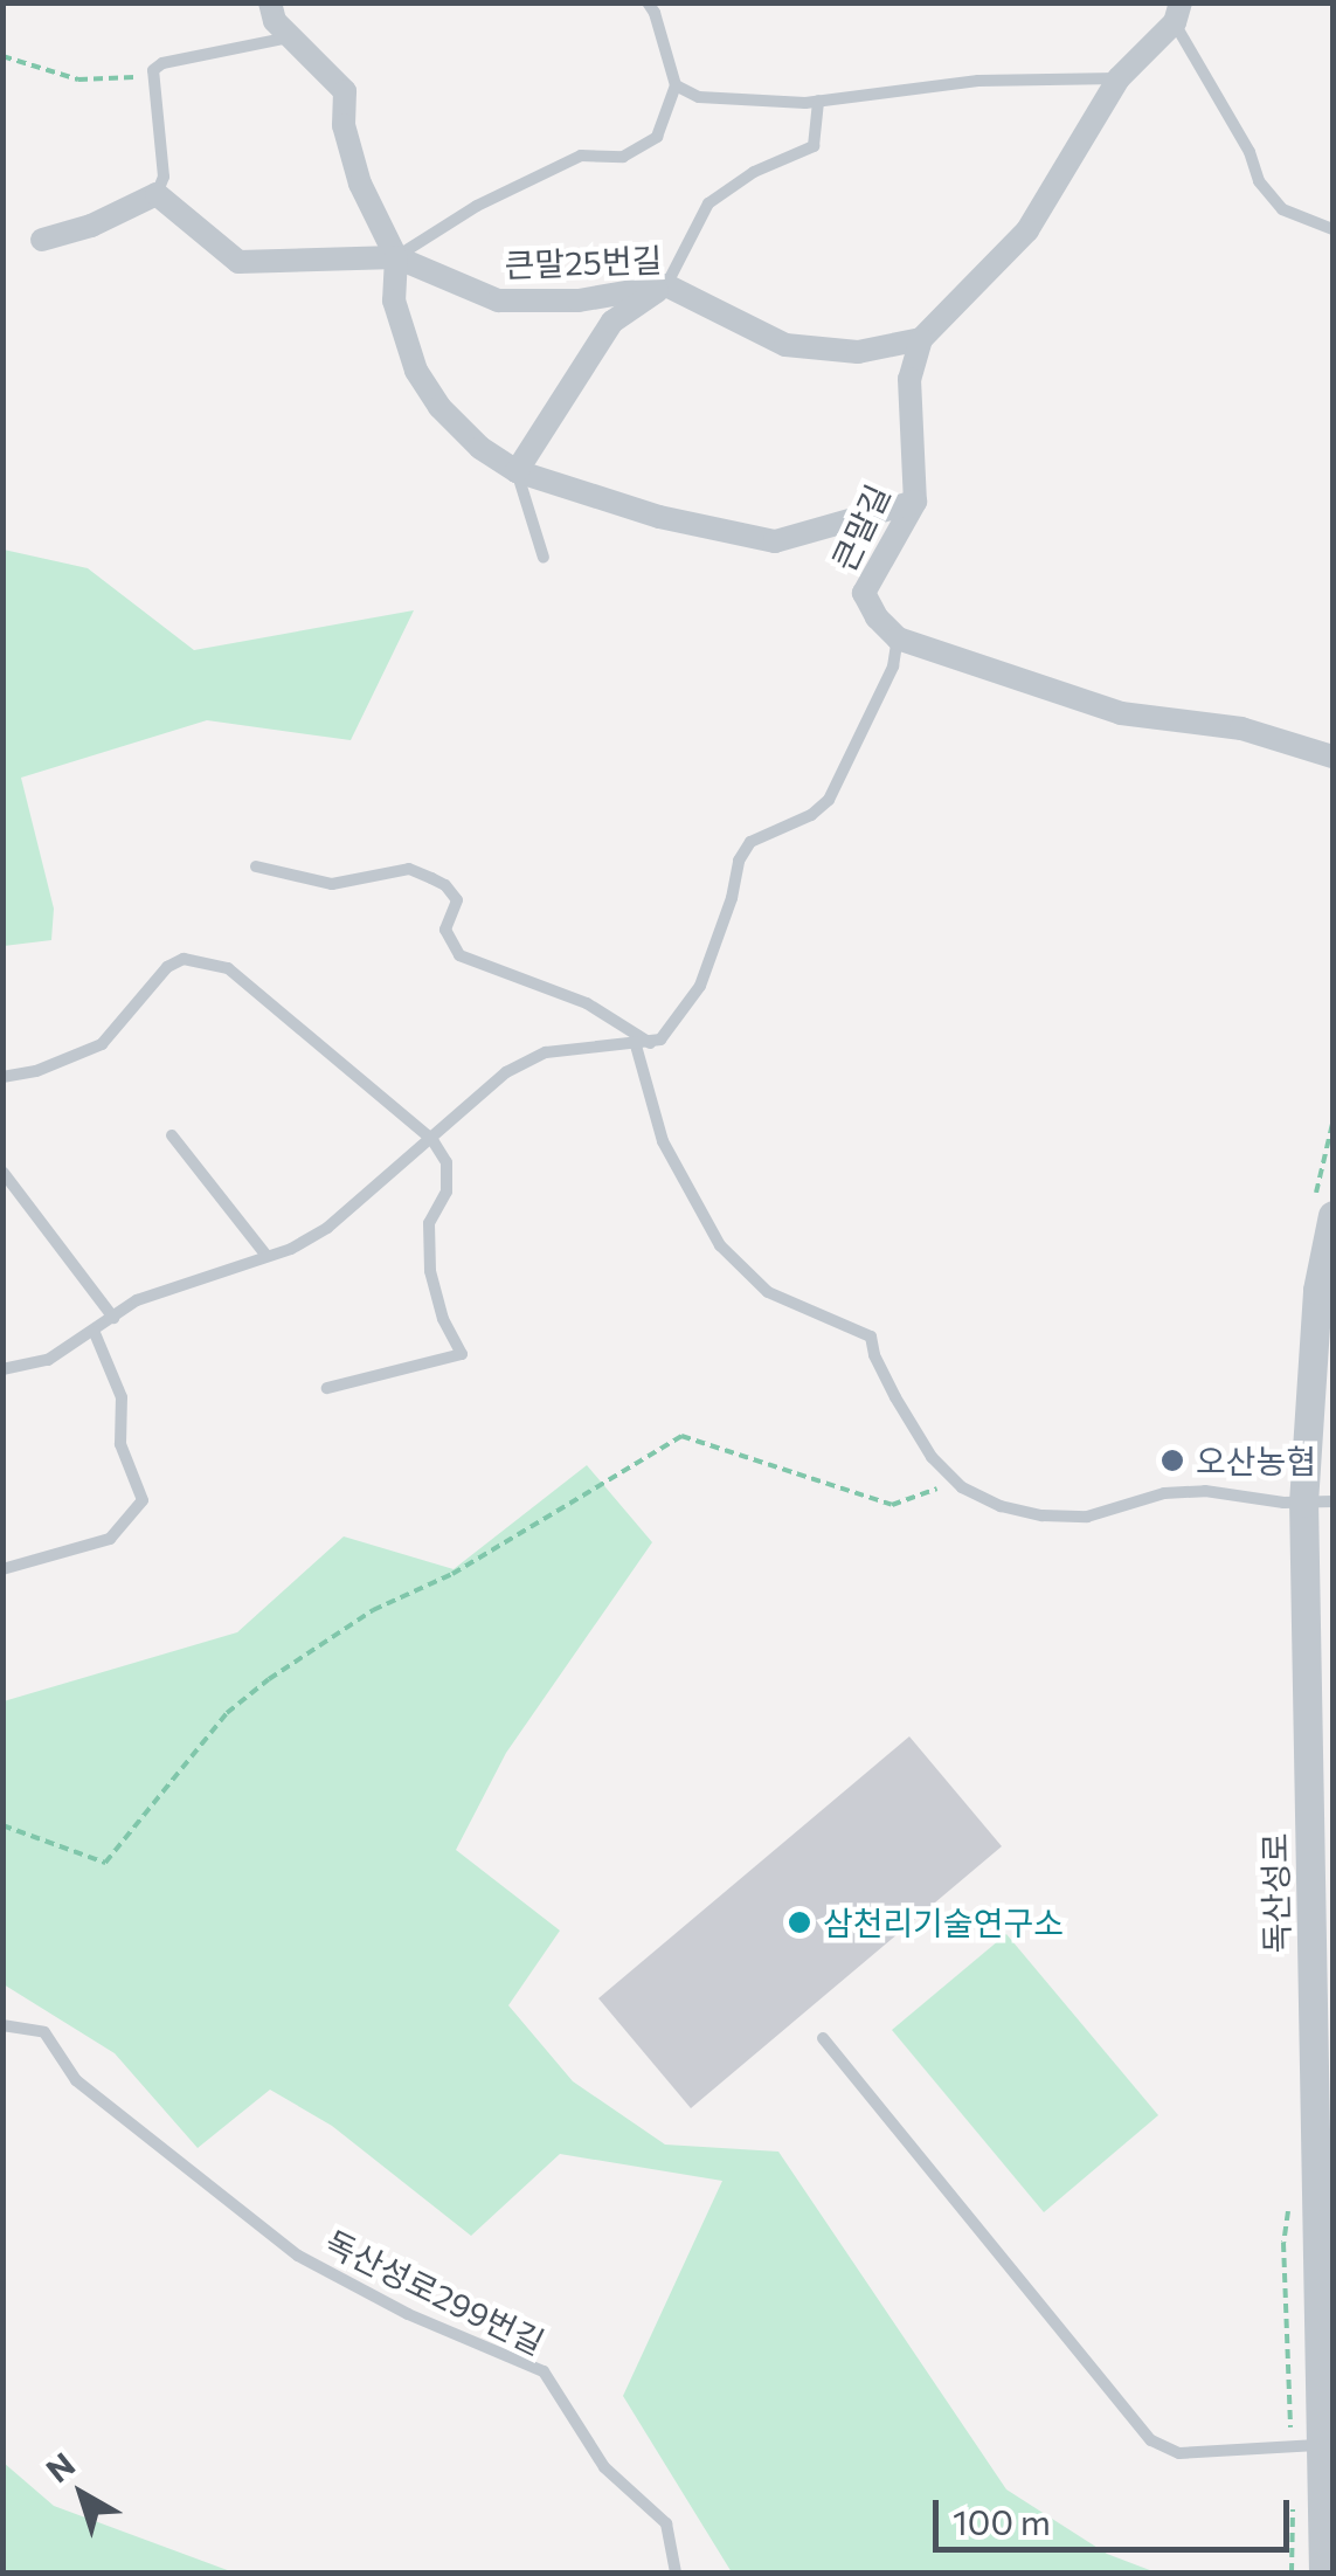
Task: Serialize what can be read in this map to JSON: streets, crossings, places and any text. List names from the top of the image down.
{
  "streets": {
    "street": ["큰말25번길", "큰말길", "독산성로"],
    "lane": ["독산성로299번길"]
  },
  "crossings": [
    ["큰말25번길", "큰말길"]
  ],
  "places": ["오산농협", "삼천리기술연구소"],
  "scale_bar": "100 m",
  "north": "top left"
}
